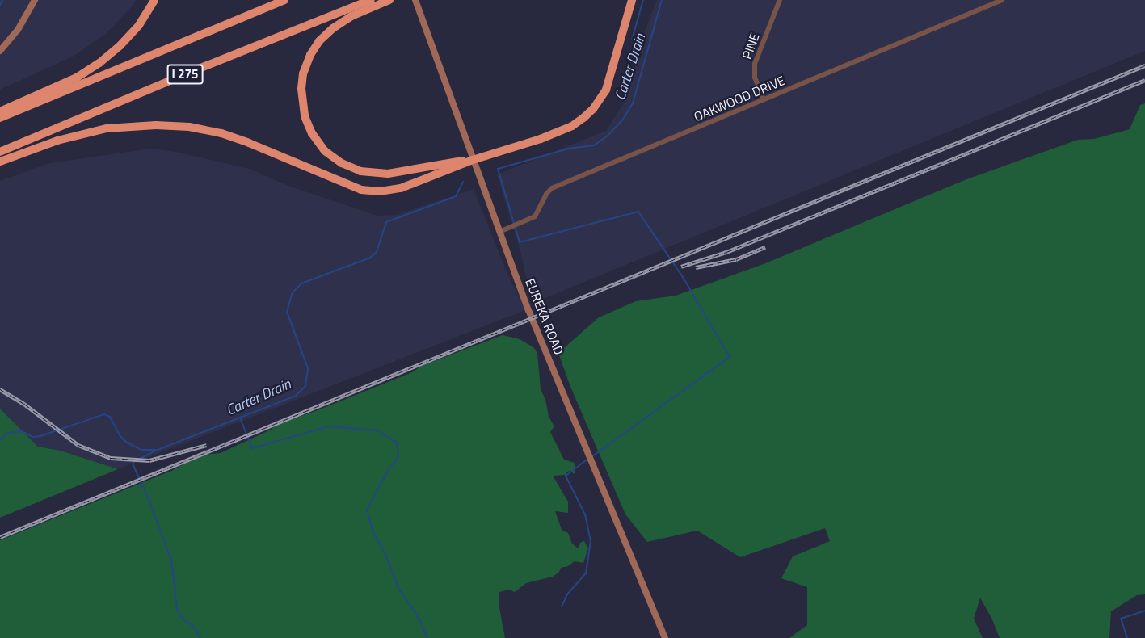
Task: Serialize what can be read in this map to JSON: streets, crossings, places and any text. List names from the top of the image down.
{
  "streets": {
    "highway": ["I 275"],
    "street": ["PINE", "OAKWOOD DRIVE", "EUREKA ROAD"]
  },
  "crossings": [
    ["PINE", "OAKWOOD DRIVE"],
    ["OAKWOOD DRIVE", "EUREKA ROAD"]
  ],
  "water": ["Carter Drain"]
}
